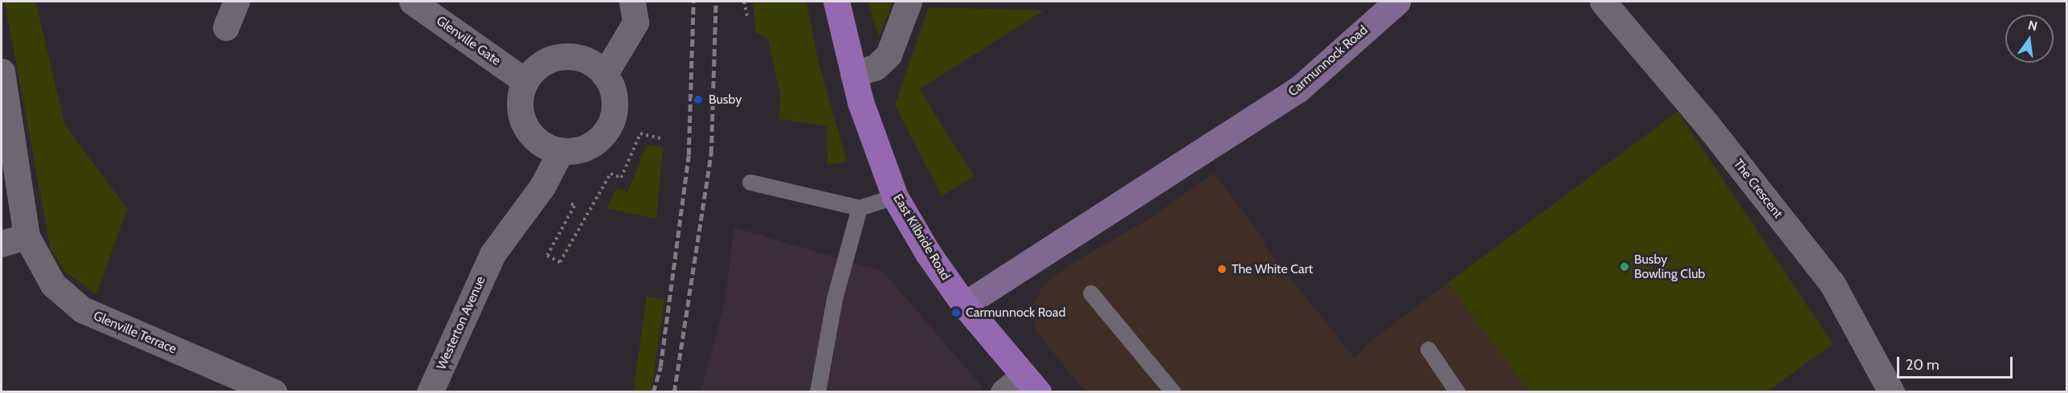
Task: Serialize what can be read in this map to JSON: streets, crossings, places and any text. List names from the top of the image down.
{
  "streets": {
    "main road": ["Carmunnock Road", "East Kilbride Road"],
    "street": [
      "Glenville Gate",
      "The Crescent",
      "Westerton Avenue",
      "Glenville Terrace"
    ]
  },
  "crossings": [
    ["Carmunnock Road", "East Kilbride Road"]
  ],
  "places": [
    "Busby",
    "Busby Bowling Club",
    "The White Cart",
    "Carmunnock Road"
  ],
  "scale_bar": "20 m",
  "north": "top"
}
